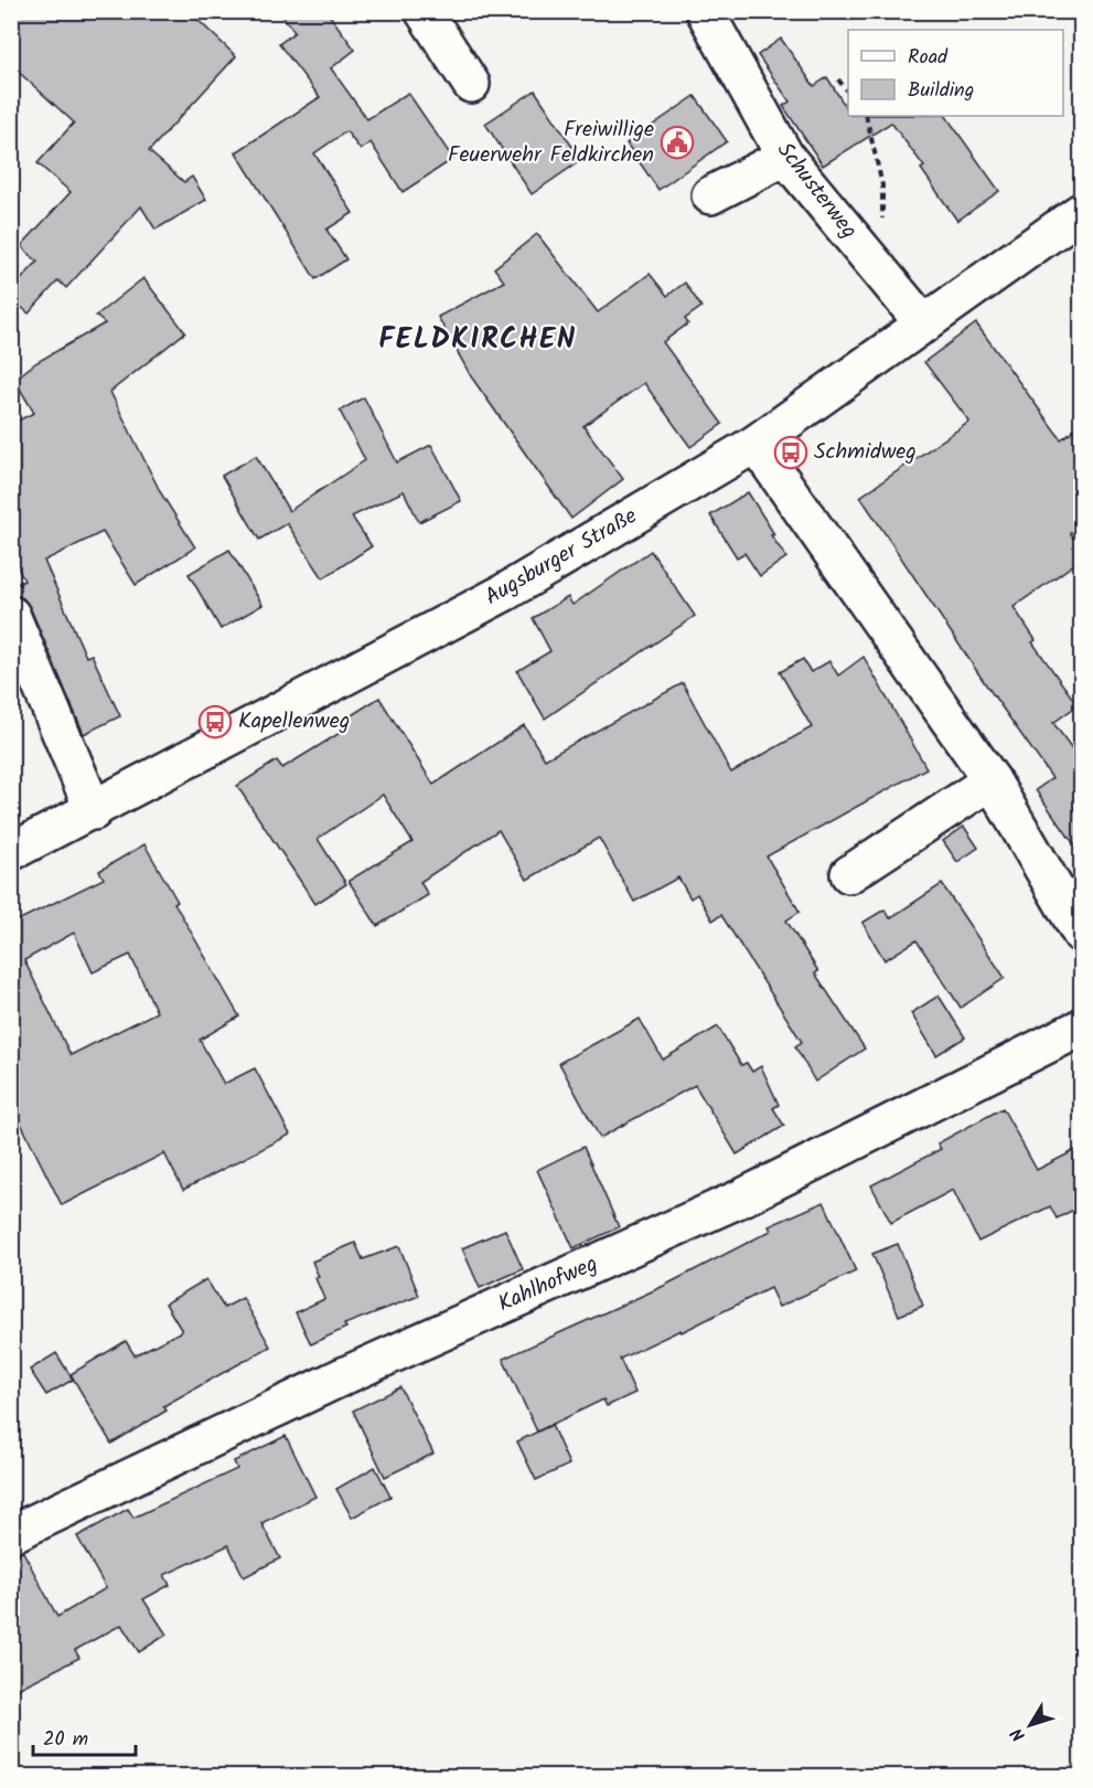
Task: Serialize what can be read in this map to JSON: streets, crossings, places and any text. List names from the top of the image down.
{
  "streets": {
    "street": ["Schusterweg", "Augsburger Straße", "Kahlhofweg"]
  },
  "crossings": [
    ["Schusterweg", "Augsburger Straße"]
  ],
  "districts": ["FELDKIRCHEN"],
  "places": {
    "public building": ["Freiwillige Feuerwehr Feldkirchen"],
    "bus stop": ["Schmidweg", "Kapellenweg"]
  },
  "legend": ["Road", "Building"],
  "scale_bar": "20 m",
  "north": "bottom left"
}
